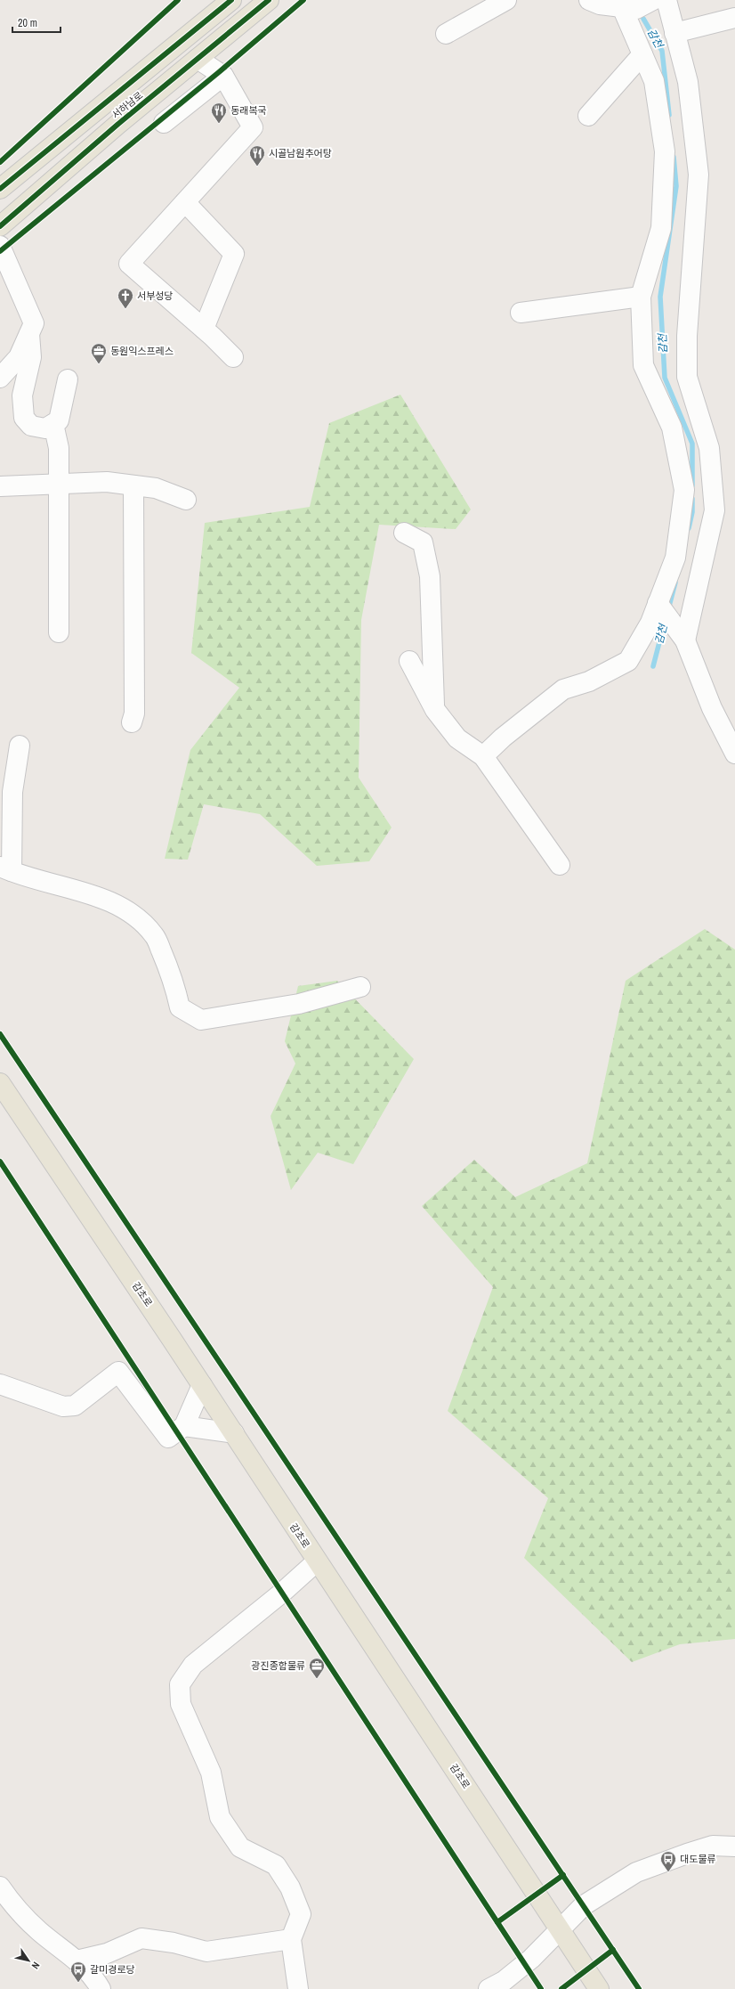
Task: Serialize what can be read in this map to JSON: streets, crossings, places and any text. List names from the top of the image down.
{
  "streets": {
    "main road": ["서하남로", "감초로"]
  },
  "water": ["감천"],
  "places": {
    "restaurant": ["동래복국", "시골남원추어탕"],
    "church": ["서부성당"],
    "office": ["동원익스프레스", "광진종합물류"],
    "bus stop": ["대도물류", "갈미경로당"]
  },
  "scale_bar": "20 m",
  "north": "bottom right"
}
